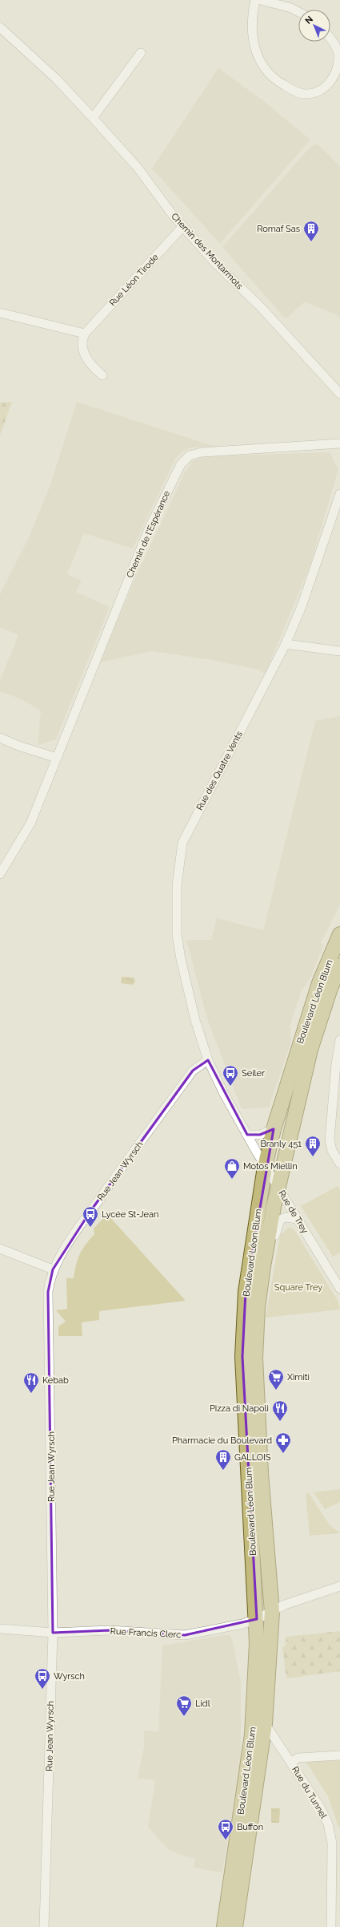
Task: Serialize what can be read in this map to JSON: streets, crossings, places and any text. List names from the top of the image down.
{
  "streets": {
    "main road": ["Boulevard Léon Blum"],
    "street": [
      "Chemin des Montarmots",
      "Rue Léon Tirode",
      "Chemin de l'Espérance",
      "Rue des Quatre Vents",
      "Rue Jean Wyrsch",
      "Rue de Trey",
      "Rue Francis Clerc",
      "Rue du Tunnel"
    ]
  },
  "crossings": [
    ["Chemin des Montarmots", "Rue Léon Tirode"],
    ["Rue des Quatre Vents", "Rue Jean Wyrsch"],
    ["Rue des Quatre Vents", "Rue de Trey"],
    ["Boulevard Léon Blum", "Rue de Trey"],
    ["Boulevard Léon Blum", "Rue Francis Clerc"],
    ["Boulevard Léon Blum", "Rue du Tunnel"],
    ["Rue Jean Wyrsch", "Rue de Trey"],
    ["Rue Jean Wyrsch", "Rue Francis Clerc"]
  ],
  "parks": ["Square Trey"],
  "places": {
    "building": ["Romaf Sas", "Branly 451", "GALLOIS"],
    "bus stop": [
      "Seiler",
      "Lycée St-Jean",
      "Wyrsch",
      "Buffon"
    ],
    "shop": ["Motos Miellin"],
    "supermarket": ["Ximiti", "Lidl"],
    "restaurant": ["Kebab", "Pizza di Napoli"],
    "pharmacy": ["Pharmacie du Boulevard"]
  },
  "north": "top left"
}
